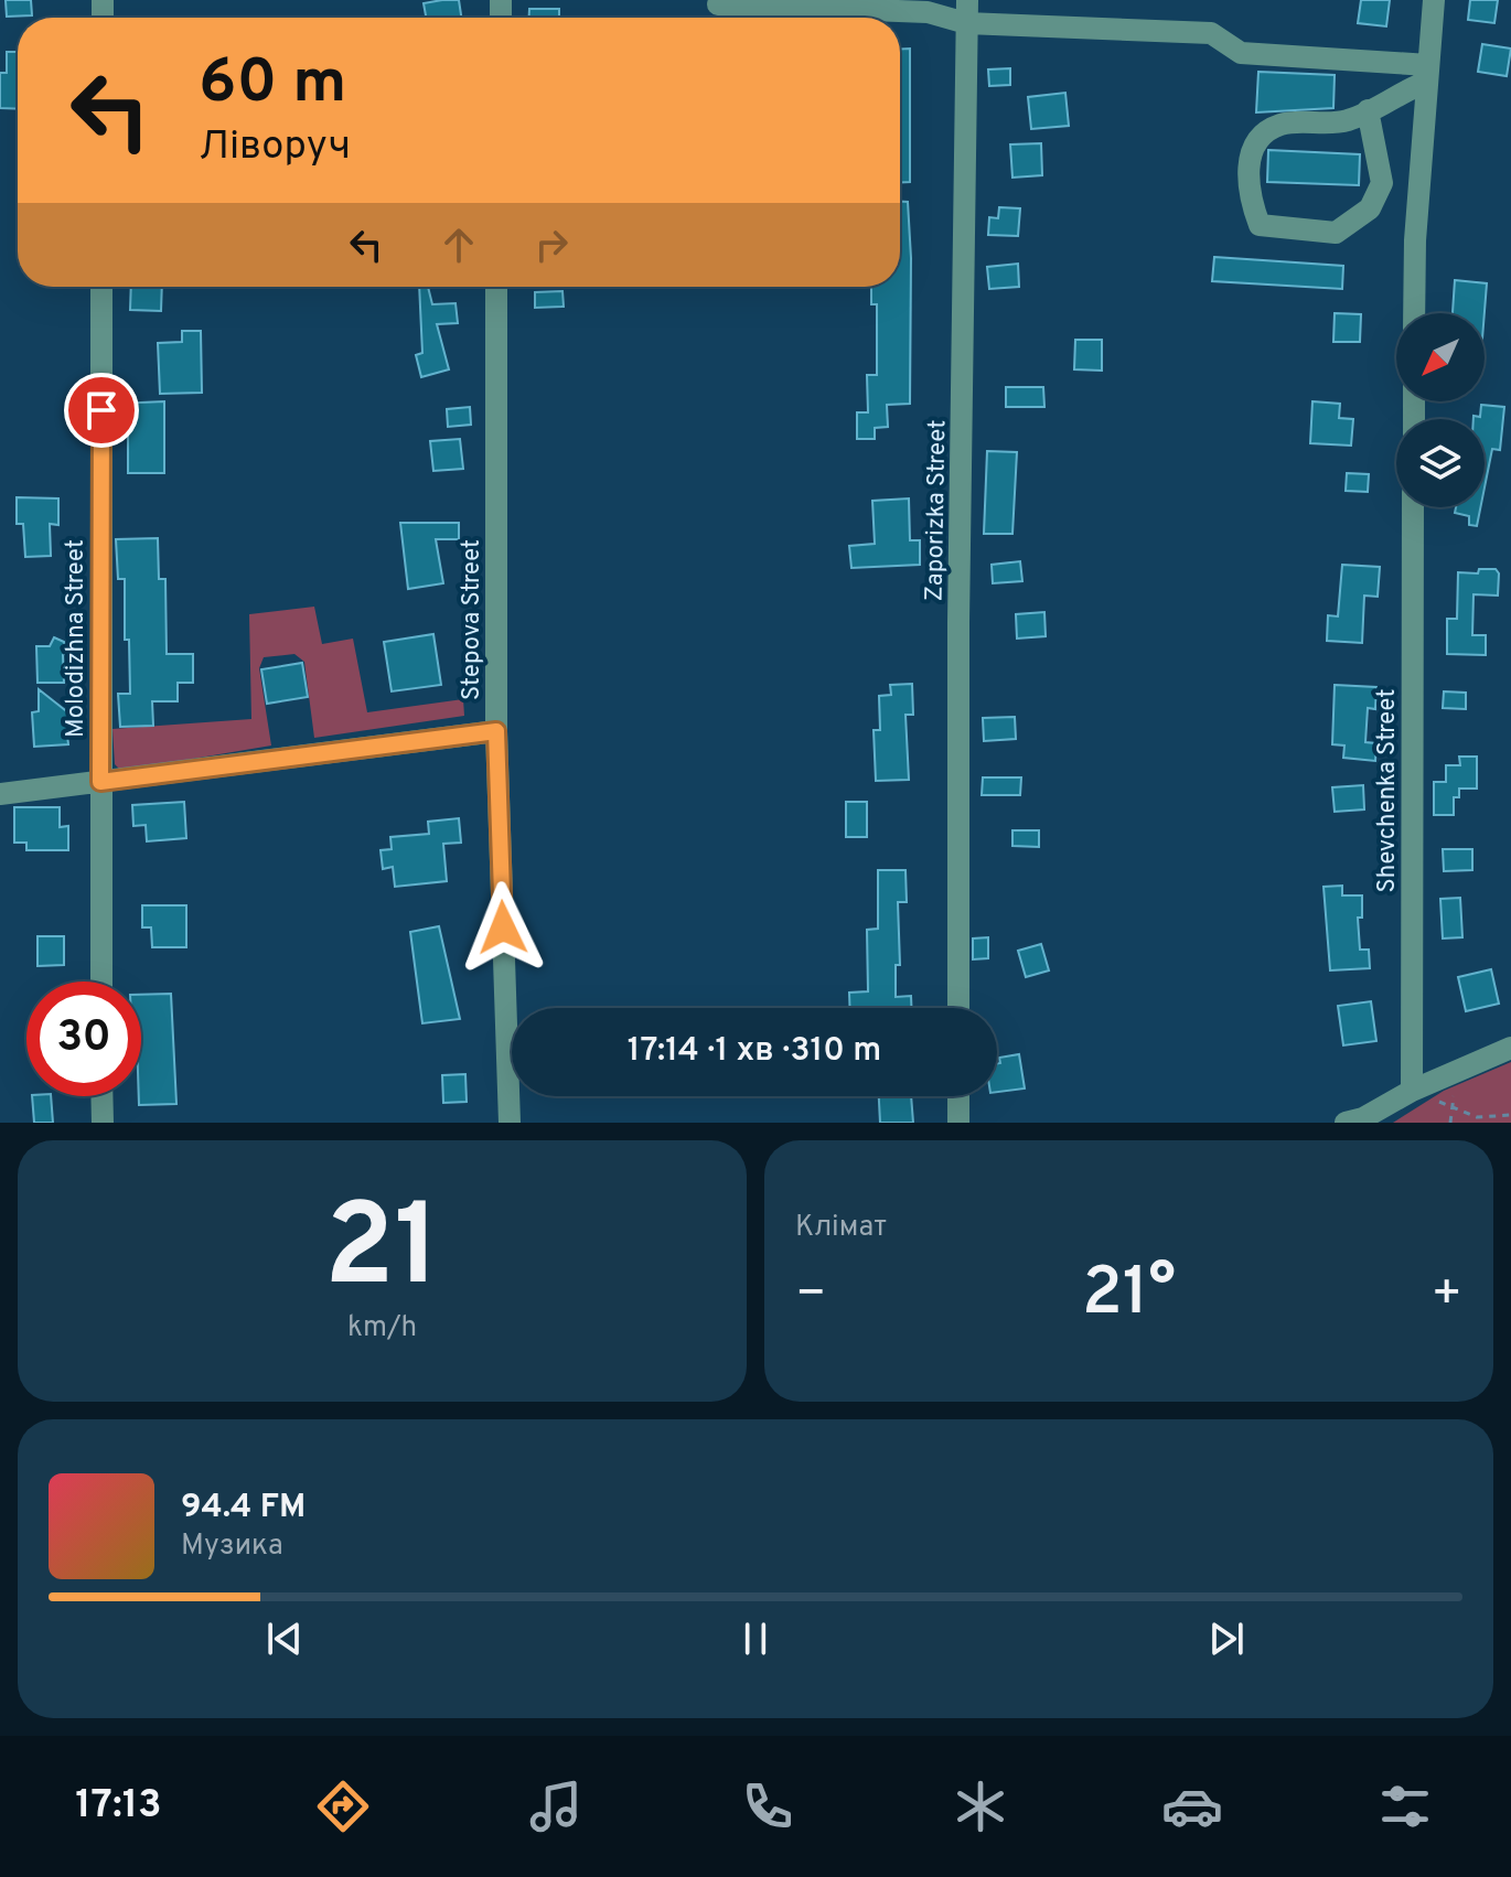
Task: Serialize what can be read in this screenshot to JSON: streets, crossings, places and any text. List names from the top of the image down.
{
  "streets": {
    "street": [
      "Zaporizka Street",
      "Stepova Street",
      "Molodizhna Street",
      "Shevchenka Street"
    ]
  },
  "north": "bottom left",
  "page": {
    "turn": ["60 m", "Ліворуч"],
    "limit": "30",
    "trip": "17:14 · 1 хв · 310 m",
    "tile": [
      ["21", "km/h"],
      "Клімат"
    ],
    "heat": ["−", "21°", "+"],
    "song": ["94.4 FM", "Музика"],
    "tabs": "17:13"
  }
}
